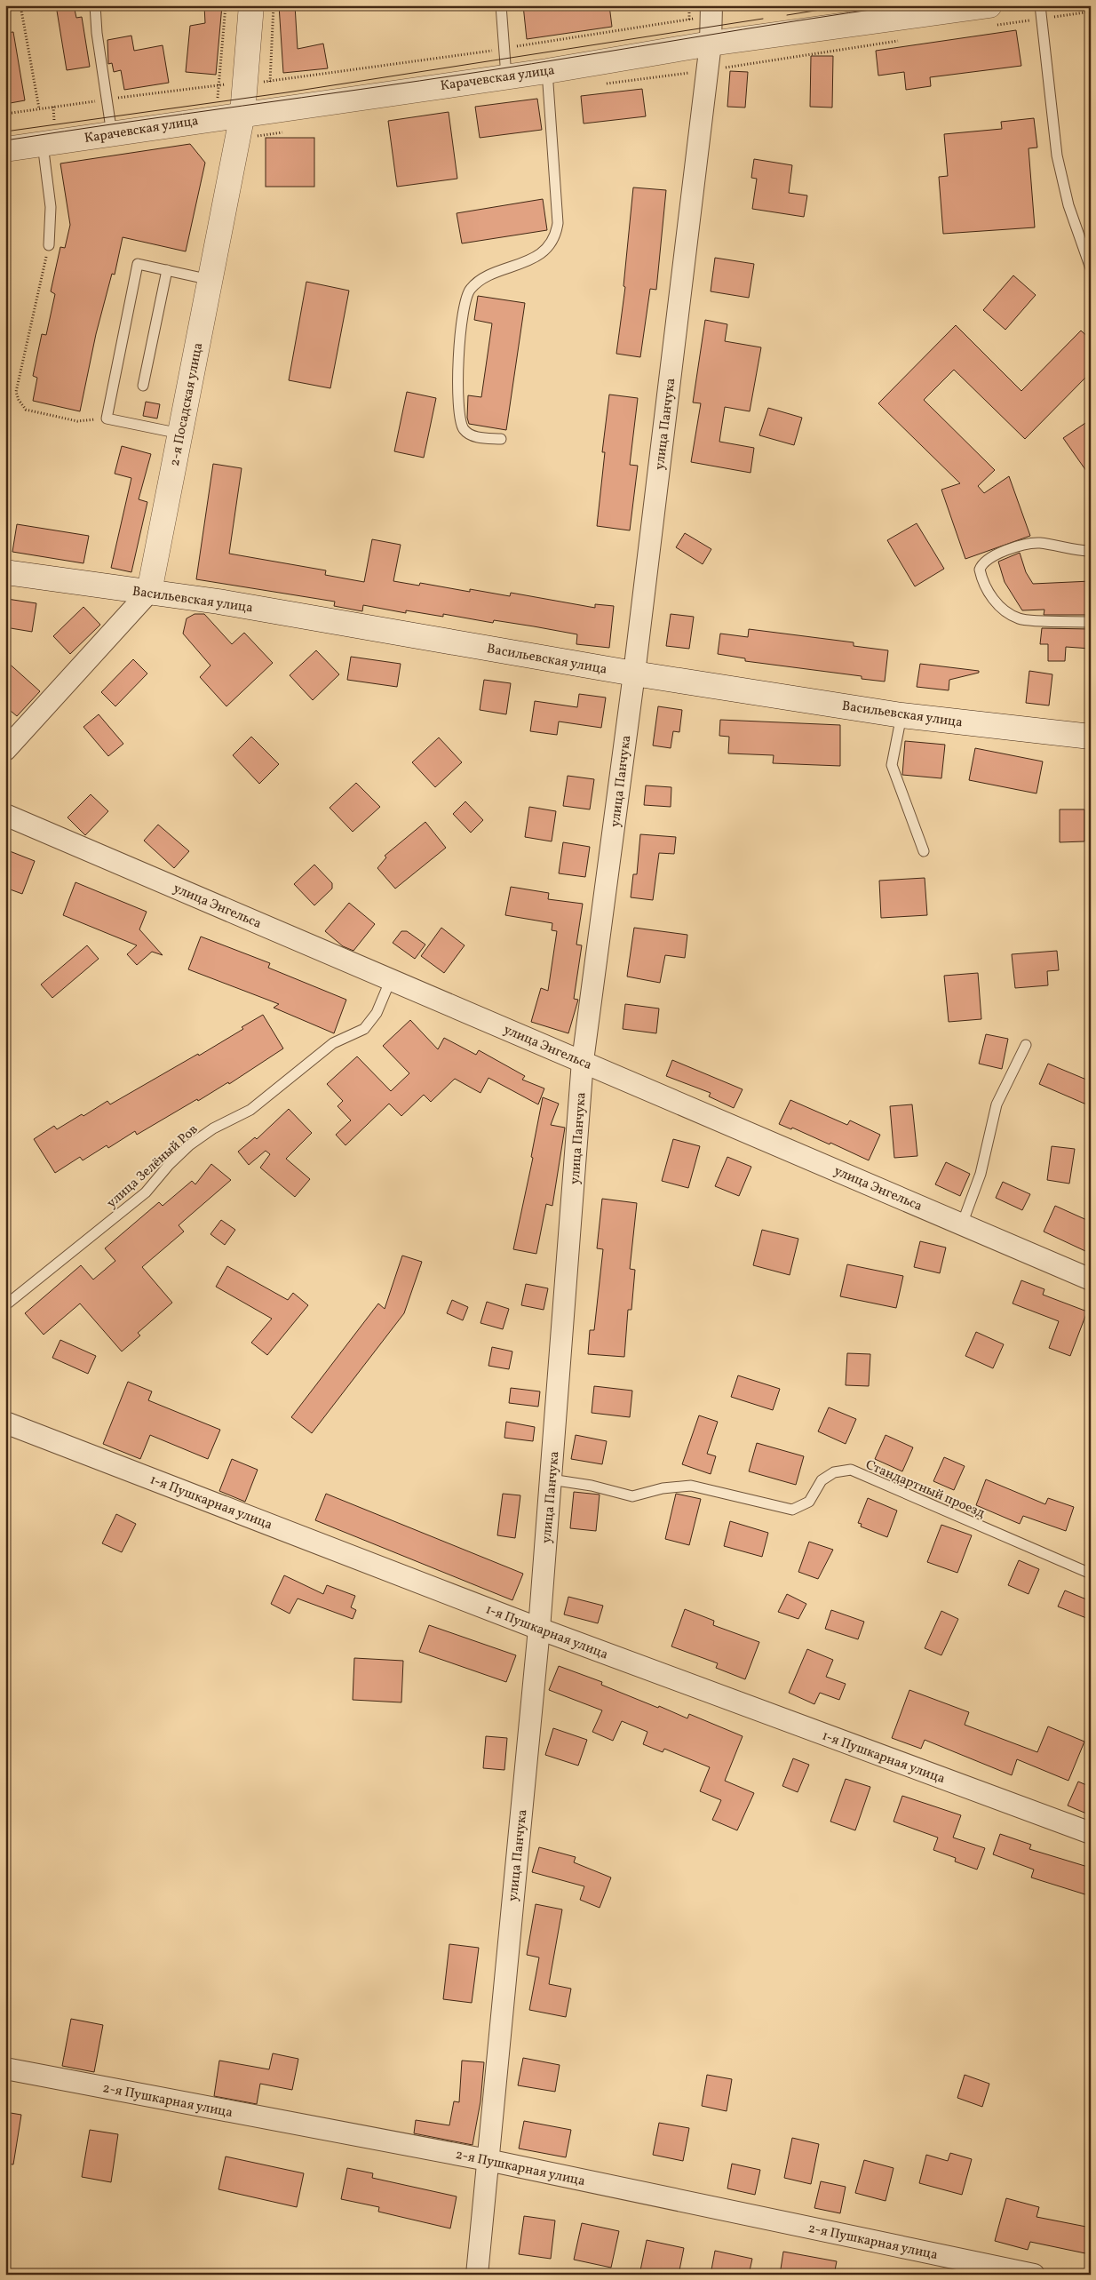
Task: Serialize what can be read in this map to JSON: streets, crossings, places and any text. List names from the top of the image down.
{
  "streets": {
    "street": [
      "Карачевская улица",
      "2-я Посадская улица",
      "улица Панчука",
      "Васильевская улица",
      "улица Энгельса",
      "1-я Пушкарная улица",
      "2-я Пушкарная улица"
    ],
    "lane": ["улица Зелёный Ров", "Стандартный проезд"]
  },
  "crossings": [
    ["Карачевская улица", "2-я Посадская улица"],
    ["Карачевская улица", "улица Панчука"],
    ["2-я Посадская улица", "Васильевская улица"],
    ["улица Панчука", "Васильевская улица"],
    ["улица Панчука", "улица Энгельса"],
    ["улица Панчука", "Стандартный проезд"],
    ["улица Панчука", "1-я Пушкарная улица"],
    ["улица Панчука", "2-я Пушкарная улица"],
    ["улица Энгельса", "улица Зелёный Ров"]
  ]
}
